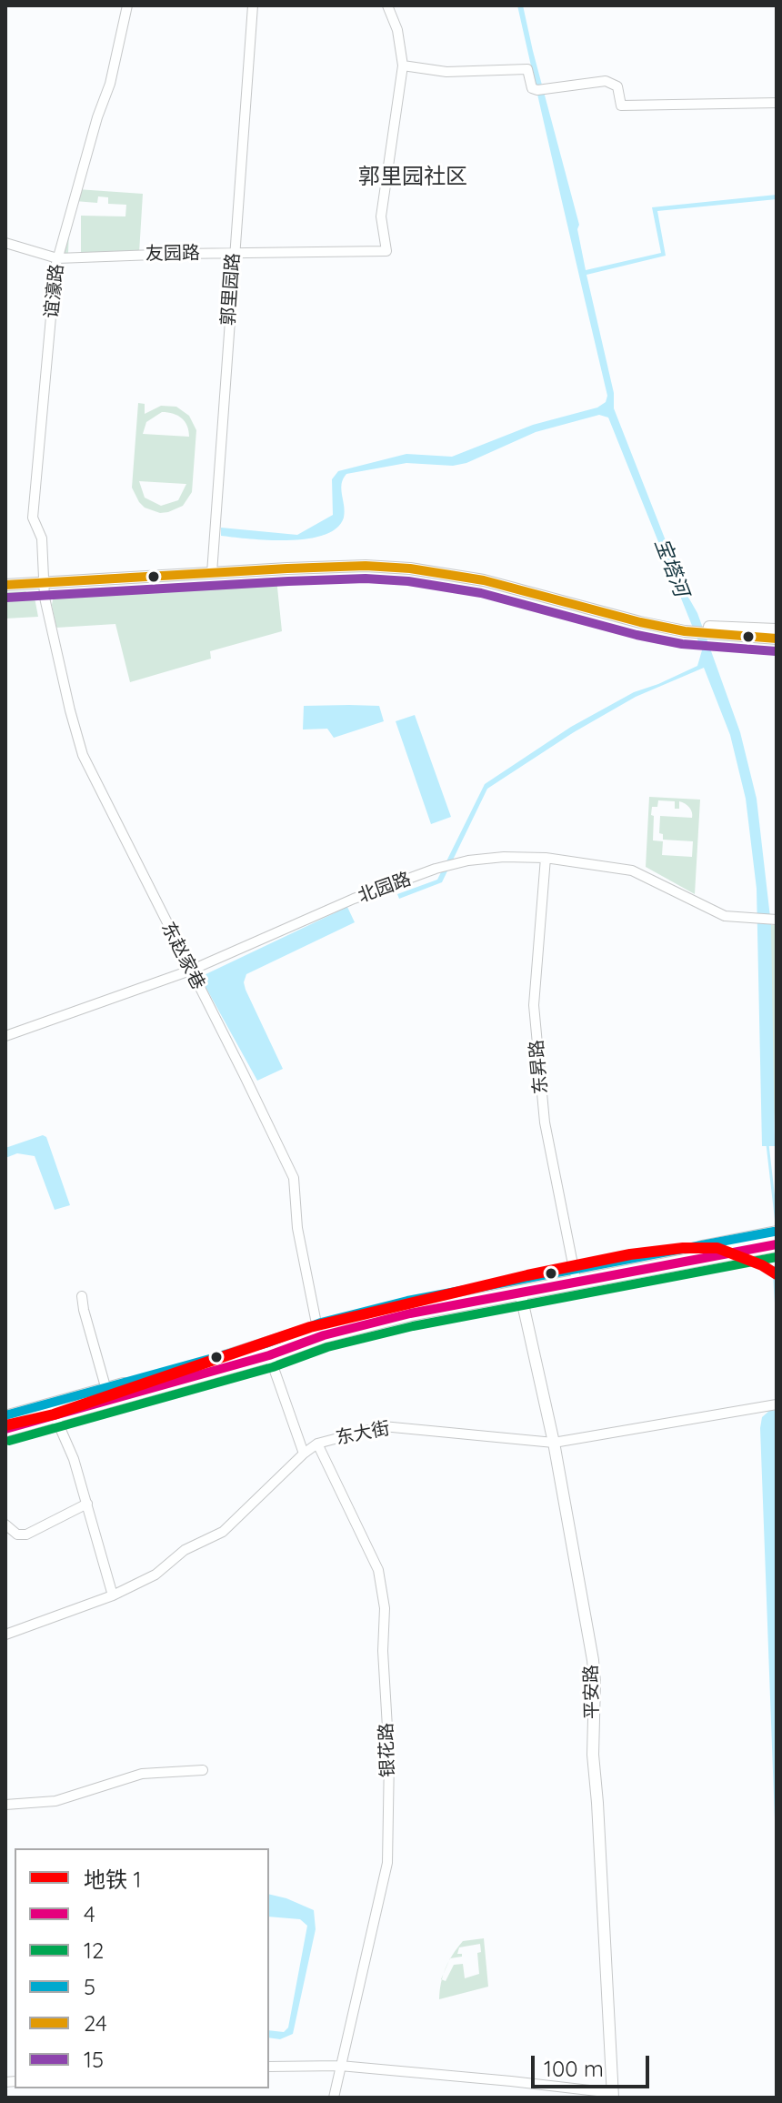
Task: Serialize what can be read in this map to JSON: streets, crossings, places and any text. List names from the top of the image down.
{
  "streets": {
    "street": [
      "友园路",
      "郭里园路",
      "谊濠路",
      "北园路",
      "东赵家巷",
      "东昇路",
      "东大街",
      "平安路",
      "银花路"
    ]
  },
  "crossings": [
    ["友园路", "郭里园路"],
    ["友园路", "谊濠路"],
    ["谊濠路", "东赵家巷"],
    ["北园路", "东赵家巷"],
    ["北园路", "东昇路"],
    ["东大街", "平安路"],
    ["东大街", "银花路"]
  ],
  "districts": ["郭里园社区"],
  "water": ["宝塔河"],
  "lines": [
    "transit line 24",
    "transit line 15",
    "transit line 5",
    "transit line 4",
    "metro line 1",
    "transit line 12"
  ],
  "legend": [
    "地铁 1",
    "4",
    "12",
    "5",
    "24",
    "15"
  ],
  "scale_bar": "100 m"
}
